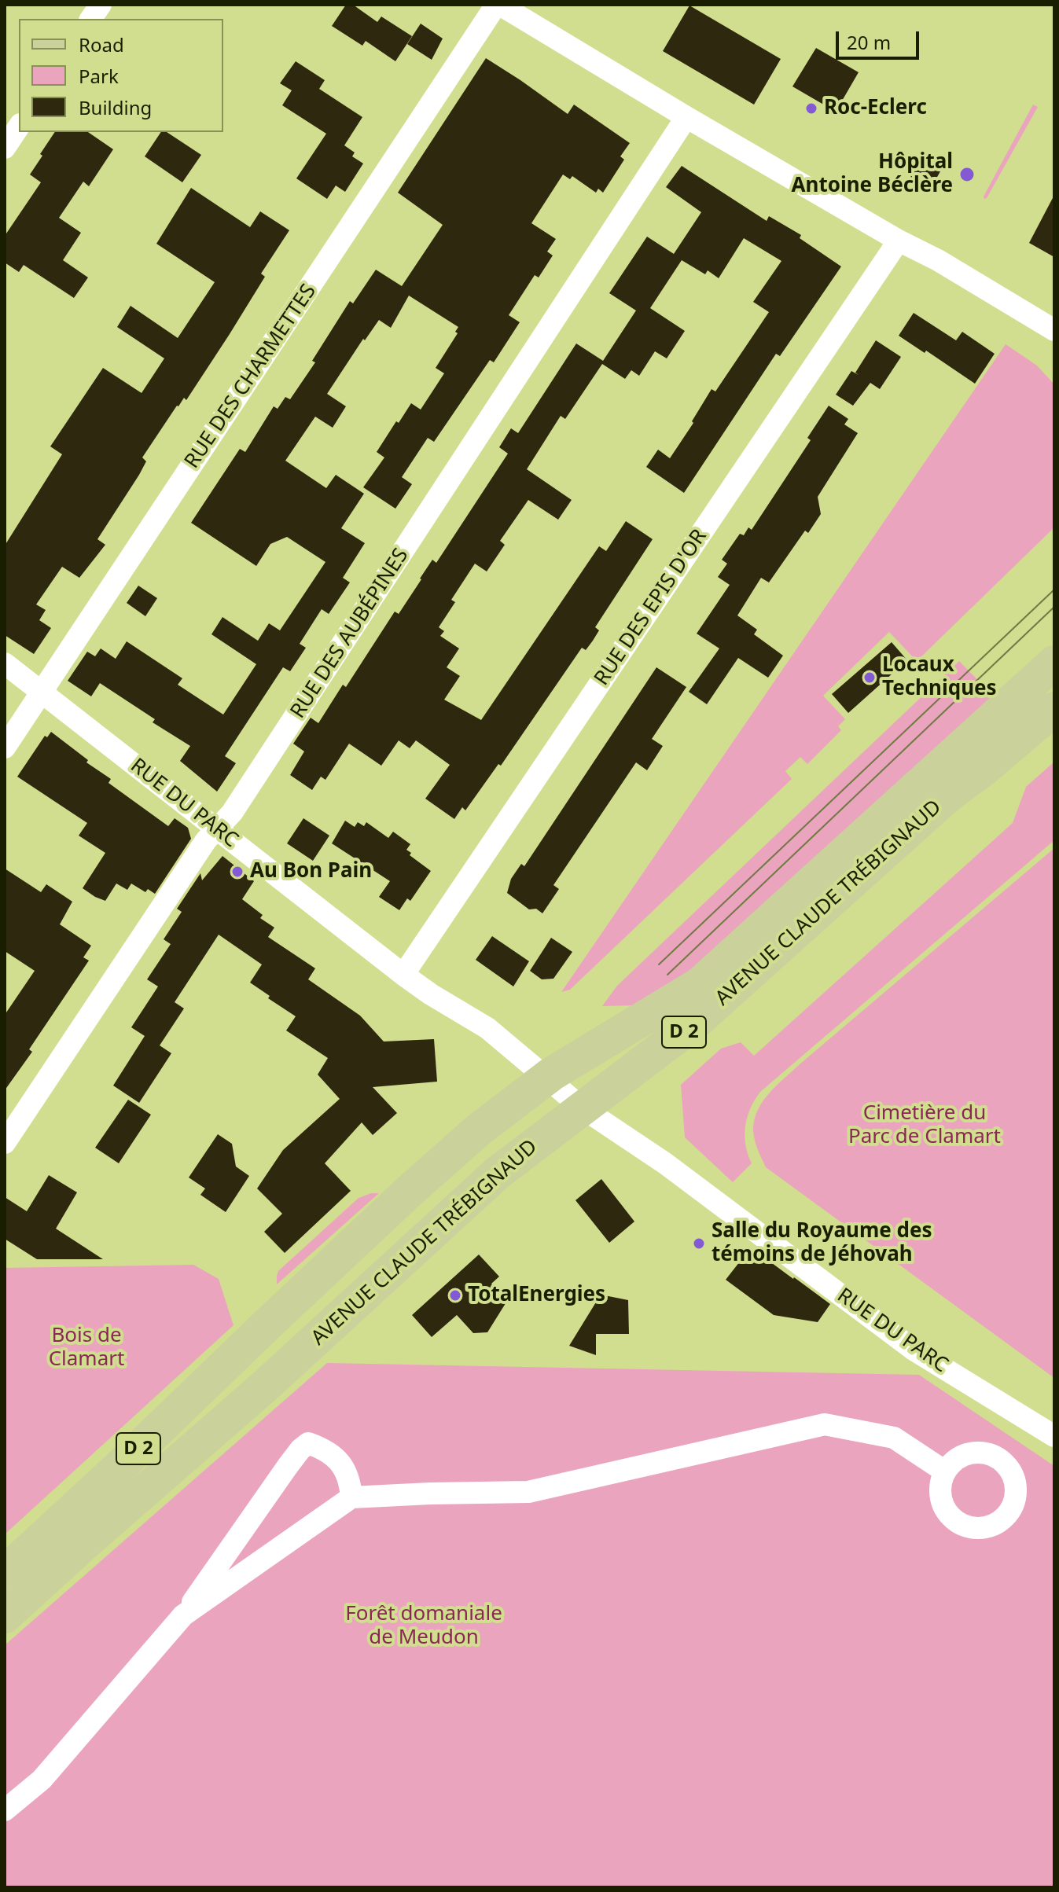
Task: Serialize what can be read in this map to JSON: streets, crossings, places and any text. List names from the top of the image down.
{
  "streets": {
    "main road": ["AVENUE CLAUDE TRÉBIGNAUD", "D 2"],
    "street": [
      "RUE DES CHARMETTES",
      "RUE DES EPIS D'OR",
      "RUE DES AUBÉPINES",
      "RUE DU PARC"
    ]
  },
  "crossings": [
    ["RUE DES CHARMETTES", "RUE DU PARC"],
    ["RUE DES EPIS D'OR", "RUE DU PARC"],
    ["RUE DES AUBÉPINES", "RUE DU PARC"],
    ["RUE DU PARC", "AVENUE CLAUDE TRÉBIGNAUD"],
    ["RUE DU PARC", "D 2"]
  ],
  "parks": ["Cimetière du Parc de Clamart", "Bois de Clamart", "Forêt domaniale de Meudon"],
  "places": [
    "Roc-Eclerc",
    "Hôpital Antoine Béclère",
    "Locaux Techniques",
    "Au Bon Pain",
    "Salle du Royaume des témoins de Jéhovah",
    "TotalEnergies"
  ],
  "legend": ["Road", "Park", "Building"],
  "scale_bar": "20 m"
}
